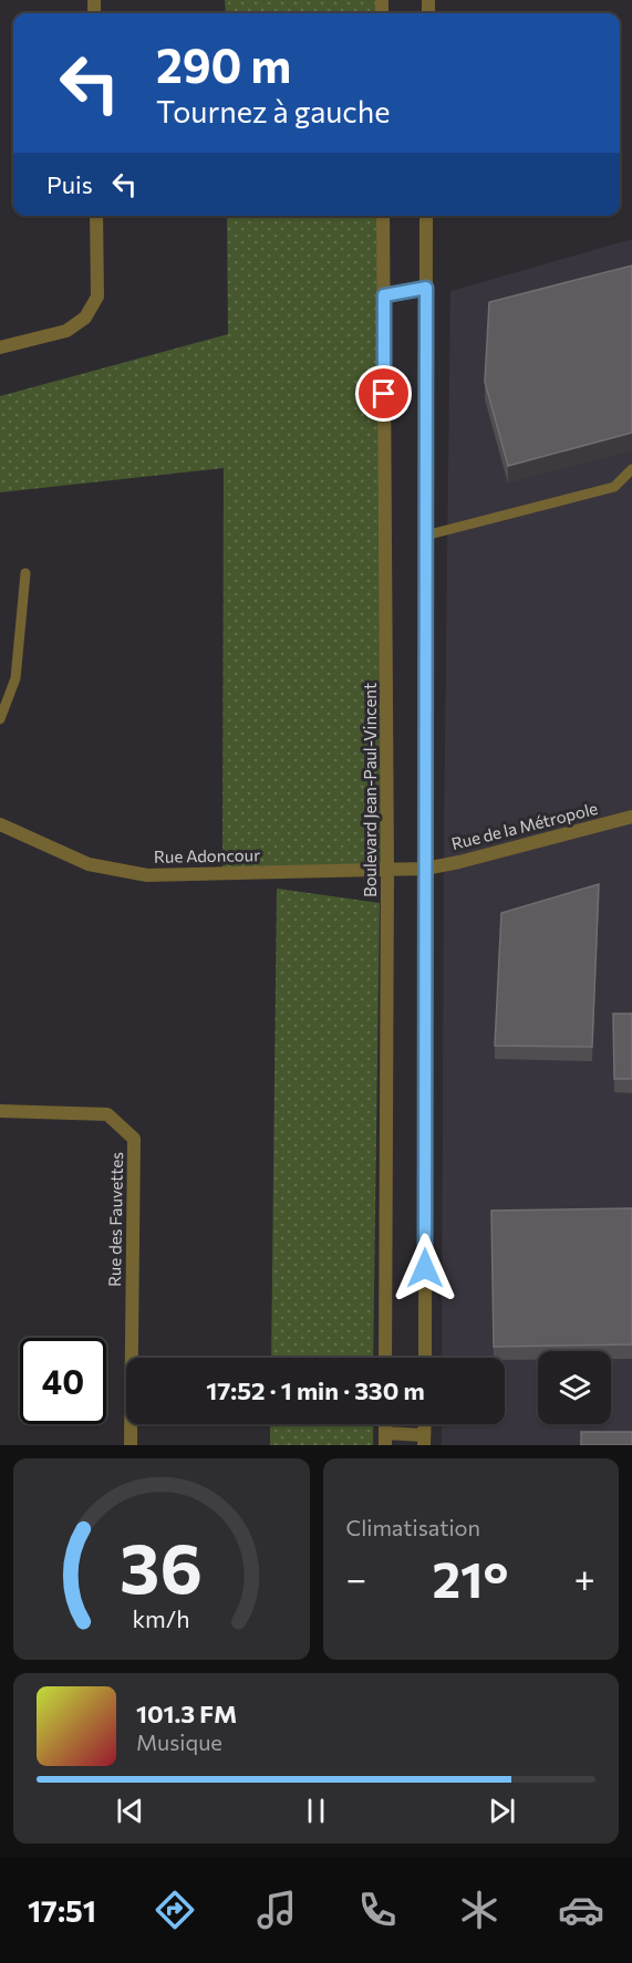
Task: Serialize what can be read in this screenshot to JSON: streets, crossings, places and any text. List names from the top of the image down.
{
  "streets": {
    "street": [
      "Boulevard Jean-Paul-Vincent",
      "Rue de la Métropole",
      "Rue Adoncour",
      "Rue des Fauvettes"
    ]
  },
  "crossings": [
    ["Boulevard Jean-Paul-Vincent", "Rue Adoncour"],
    ["Rue de la Métropole", "Rue Adoncour"]
  ],
  "page": {
    "turn": ["290 m", "Tournez à gauche"],
    "then": "Puis",
    "limit": "40",
    "trip": "17:52 · 1 min · 330 m",
    "tile": "Climatisation",
    "heat": ["−", "21°", "+"],
    "song": ["101.3 FM", "Musique"],
    "tabs": "17:51",
    "gauge": ["36", "km/h"]
  }
}
